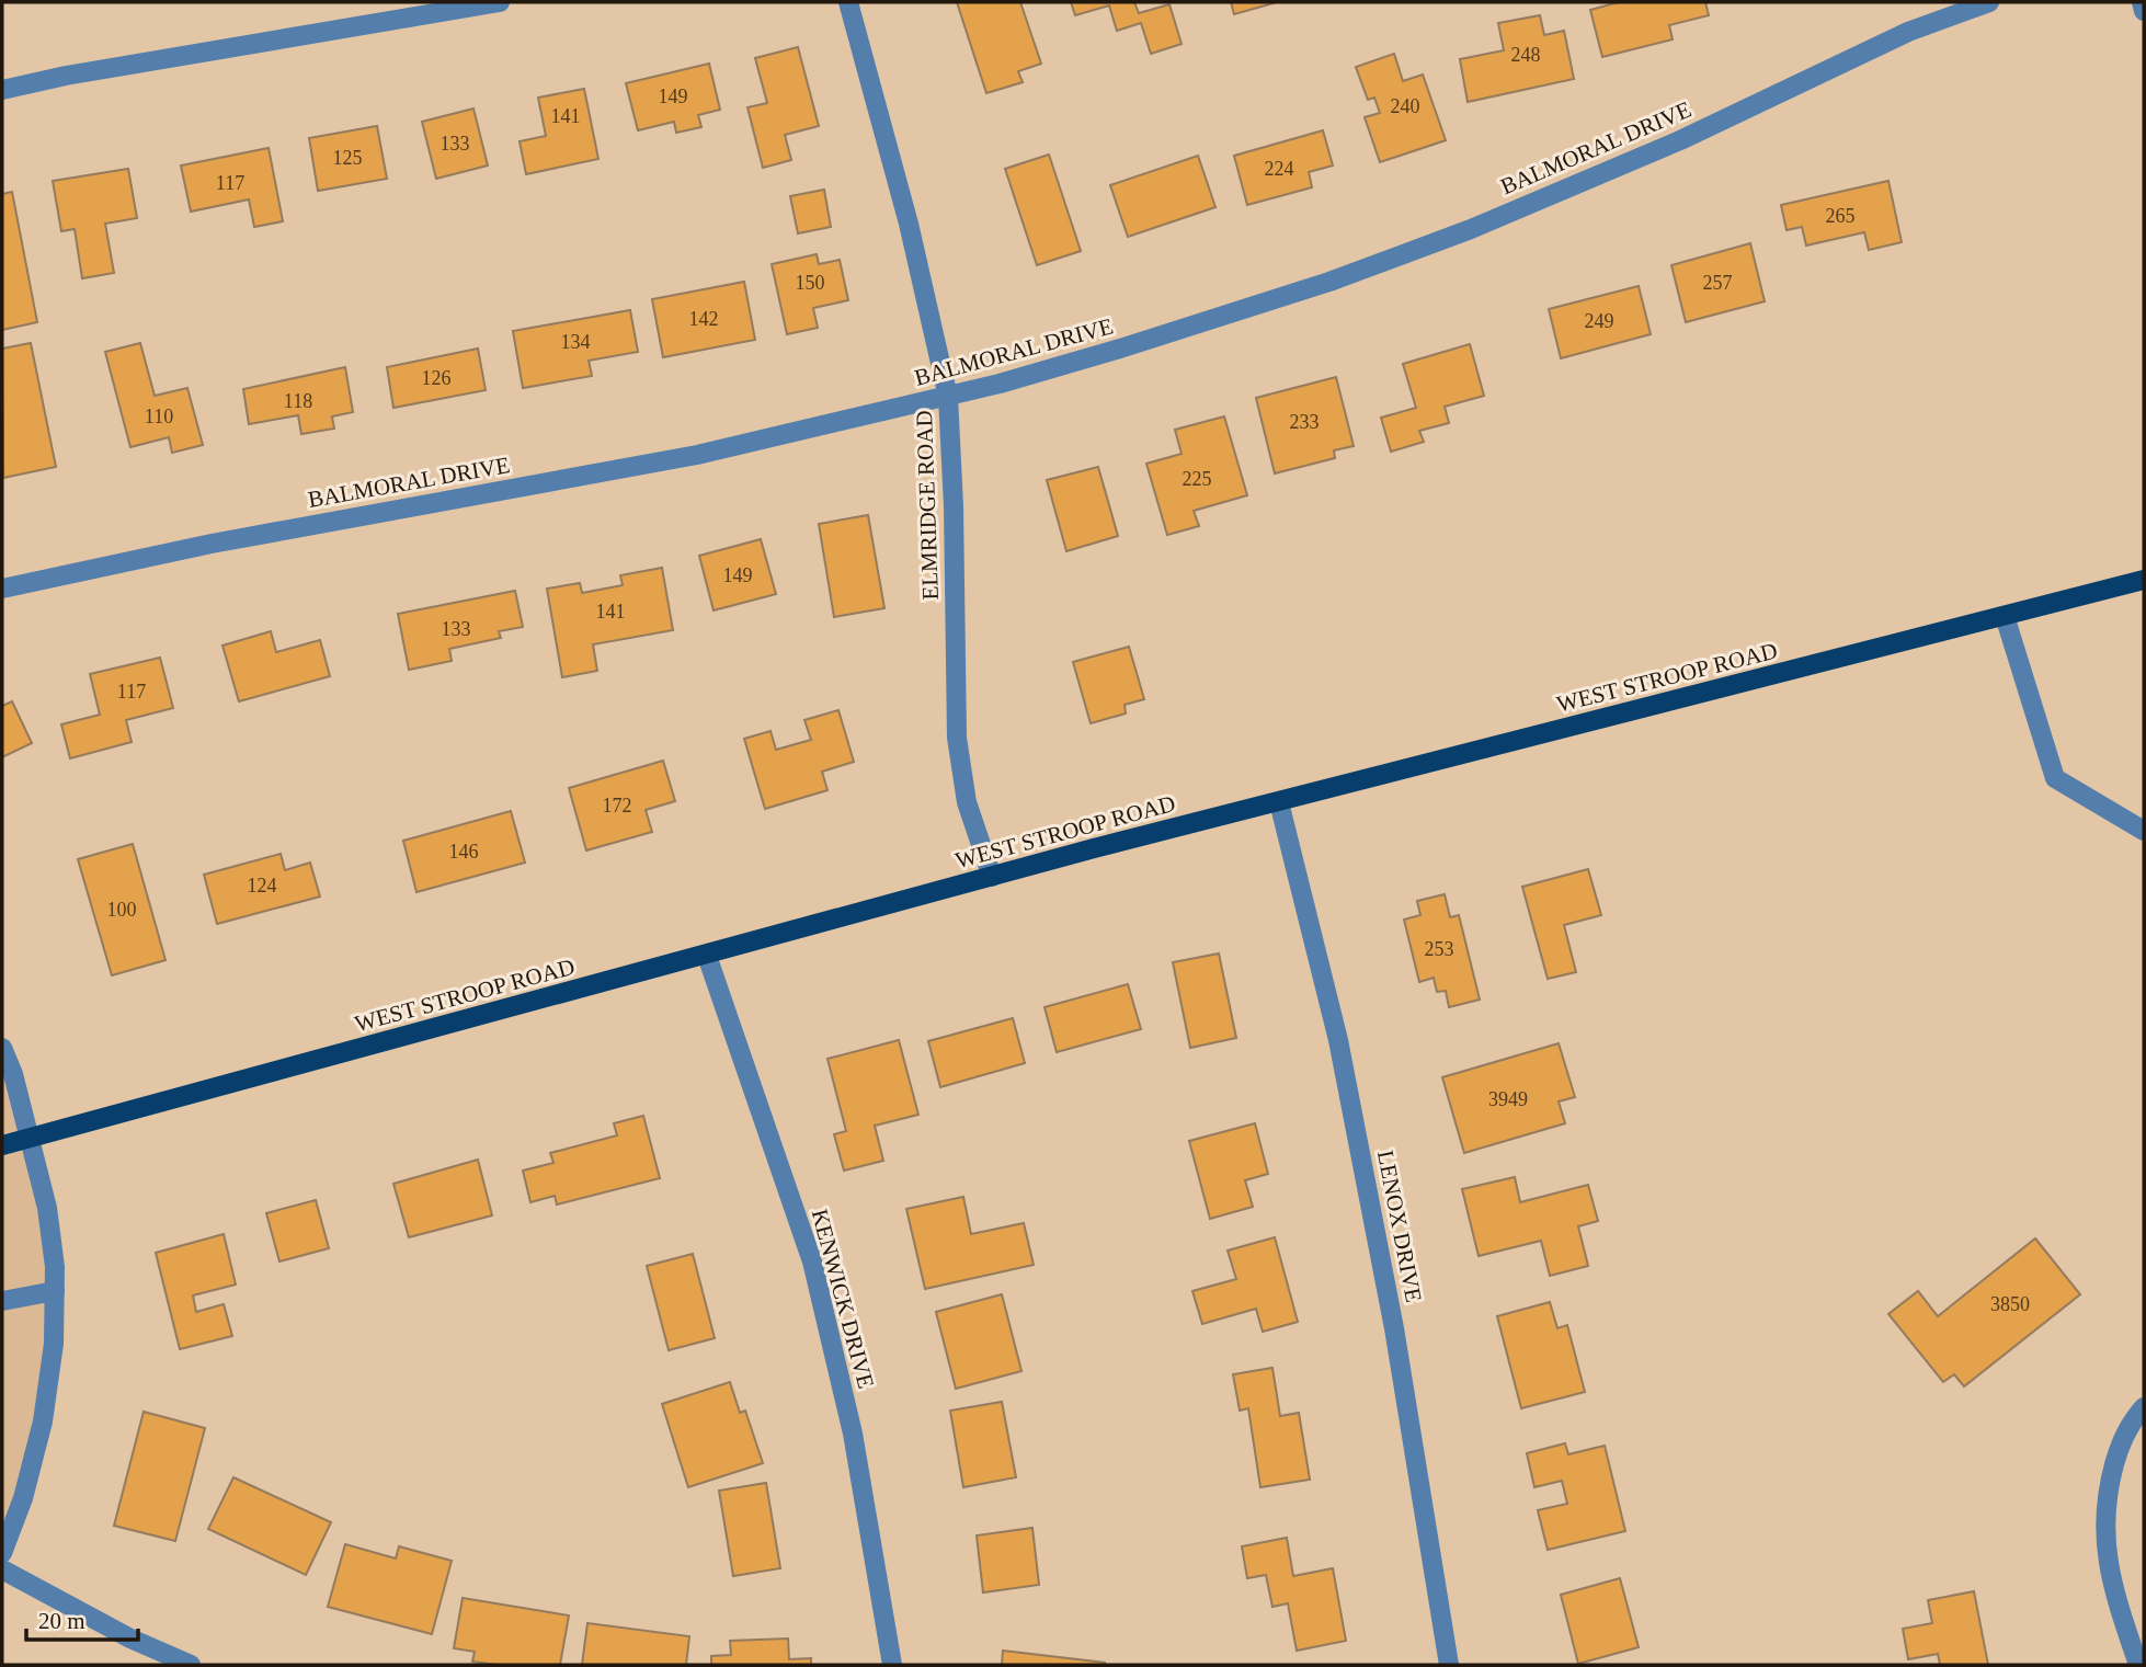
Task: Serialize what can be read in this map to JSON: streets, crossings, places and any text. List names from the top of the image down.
{
  "streets": {
    "main road": ["WEST STROOP ROAD"],
    "street": [
      "BALMORAL DRIVE",
      "ELMRIDGE ROAD",
      "LENOX DRIVE",
      "KENWICK DRIVE"
    ]
  },
  "crossings": [
    ["BALMORAL DRIVE", "ELMRIDGE ROAD"],
    ["ELMRIDGE ROAD", "WEST STROOP ROAD"],
    ["WEST STROOP ROAD", "LENOX DRIVE"],
    ["WEST STROOP ROAD", "KENWICK DRIVE"]
  ],
  "house_numbers": [
    "248",
    "149",
    "240",
    "141",
    "133",
    "125",
    "224",
    "117",
    "265",
    "150",
    "257",
    "142",
    "249",
    "134",
    "126",
    "118",
    "110",
    "233",
    "225",
    "149",
    "141",
    "133",
    "117",
    "172",
    "146",
    "124",
    "100",
    "253",
    "3949",
    "3850"
  ],
  "scale_bar": "20 m"
}
